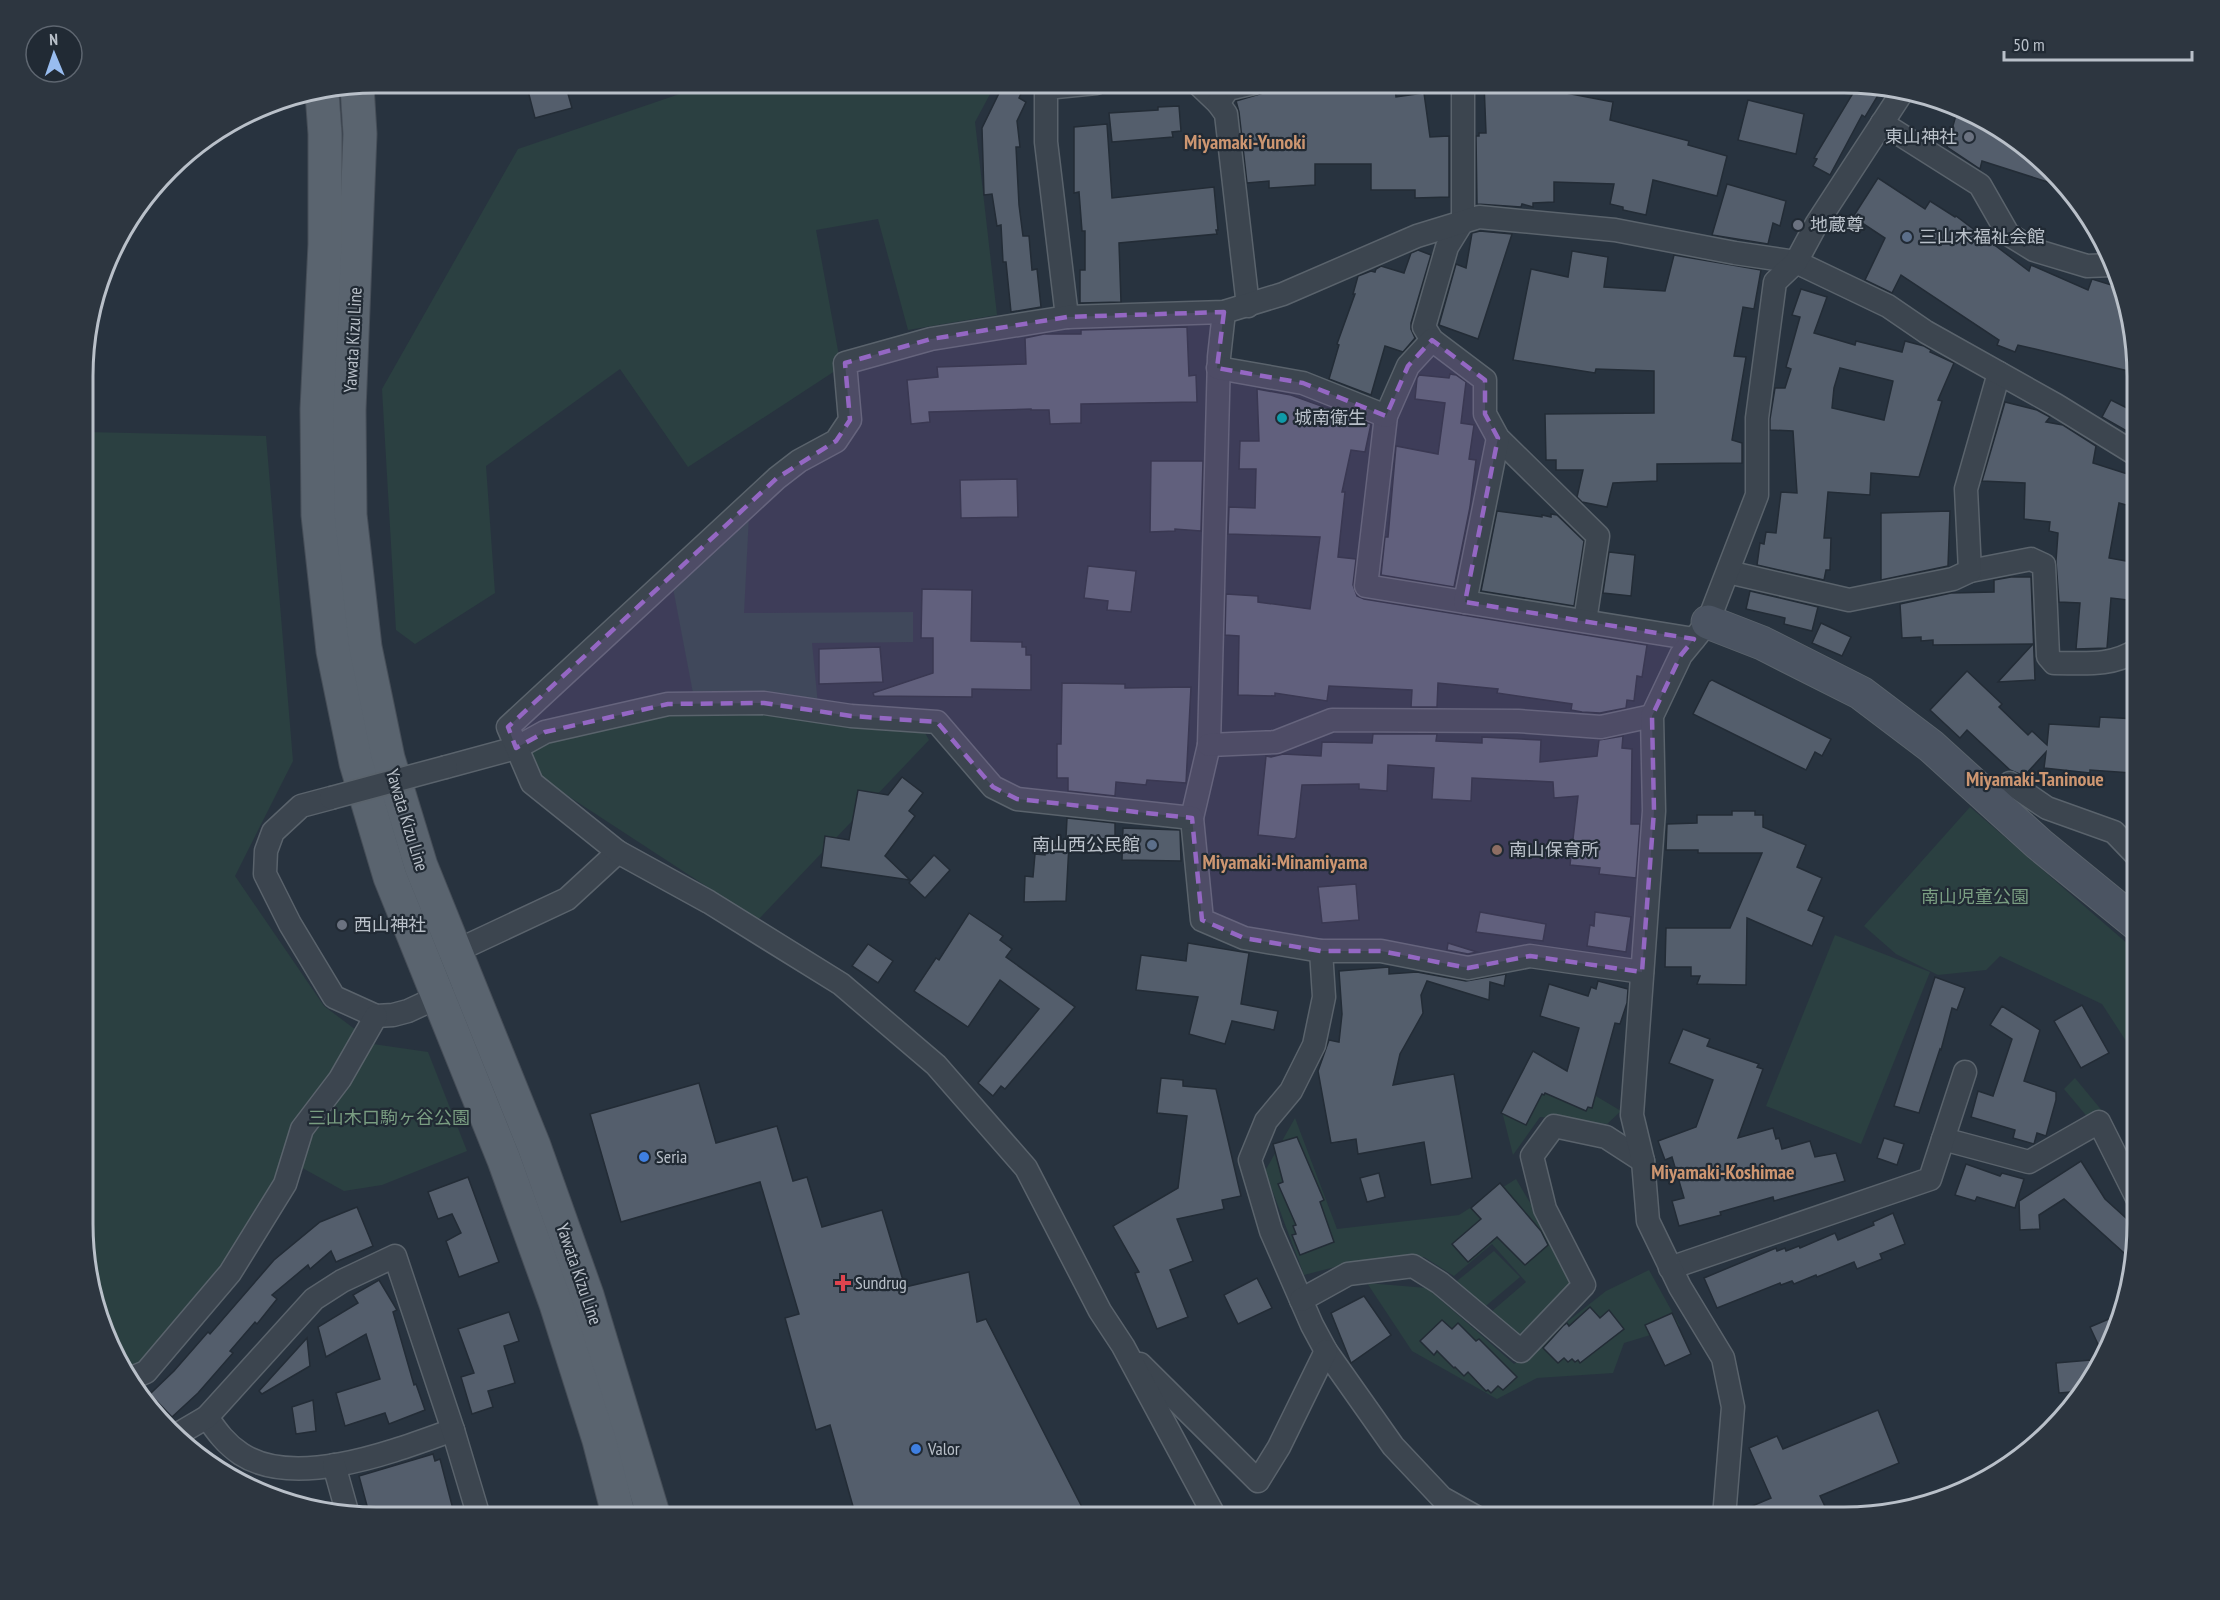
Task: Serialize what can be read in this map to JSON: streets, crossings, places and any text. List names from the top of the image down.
{
  "streets": {
    "main road": ["Yawata Kizu Line"]
  },
  "districts": [
    "Miyamaki-Yunoki",
    "Miyamaki-Taninoue",
    "Miyamaki-Minamiyama",
    "Miyamaki-Koshimae"
  ],
  "parks": ["南山児童公園", "三山木口駒ヶ谷公園"],
  "places": {
    "other": [
      "東山神社",
      "地蔵尊",
      "三山木福祉会館",
      "城南衛生",
      "南山西公民館",
      "南山保育所",
      "西山神社",
      "Seria",
      "Valor"
    ],
    "health": ["Sundrug"]
  },
  "scale_bar": "50 m",
  "north": "top"
}
